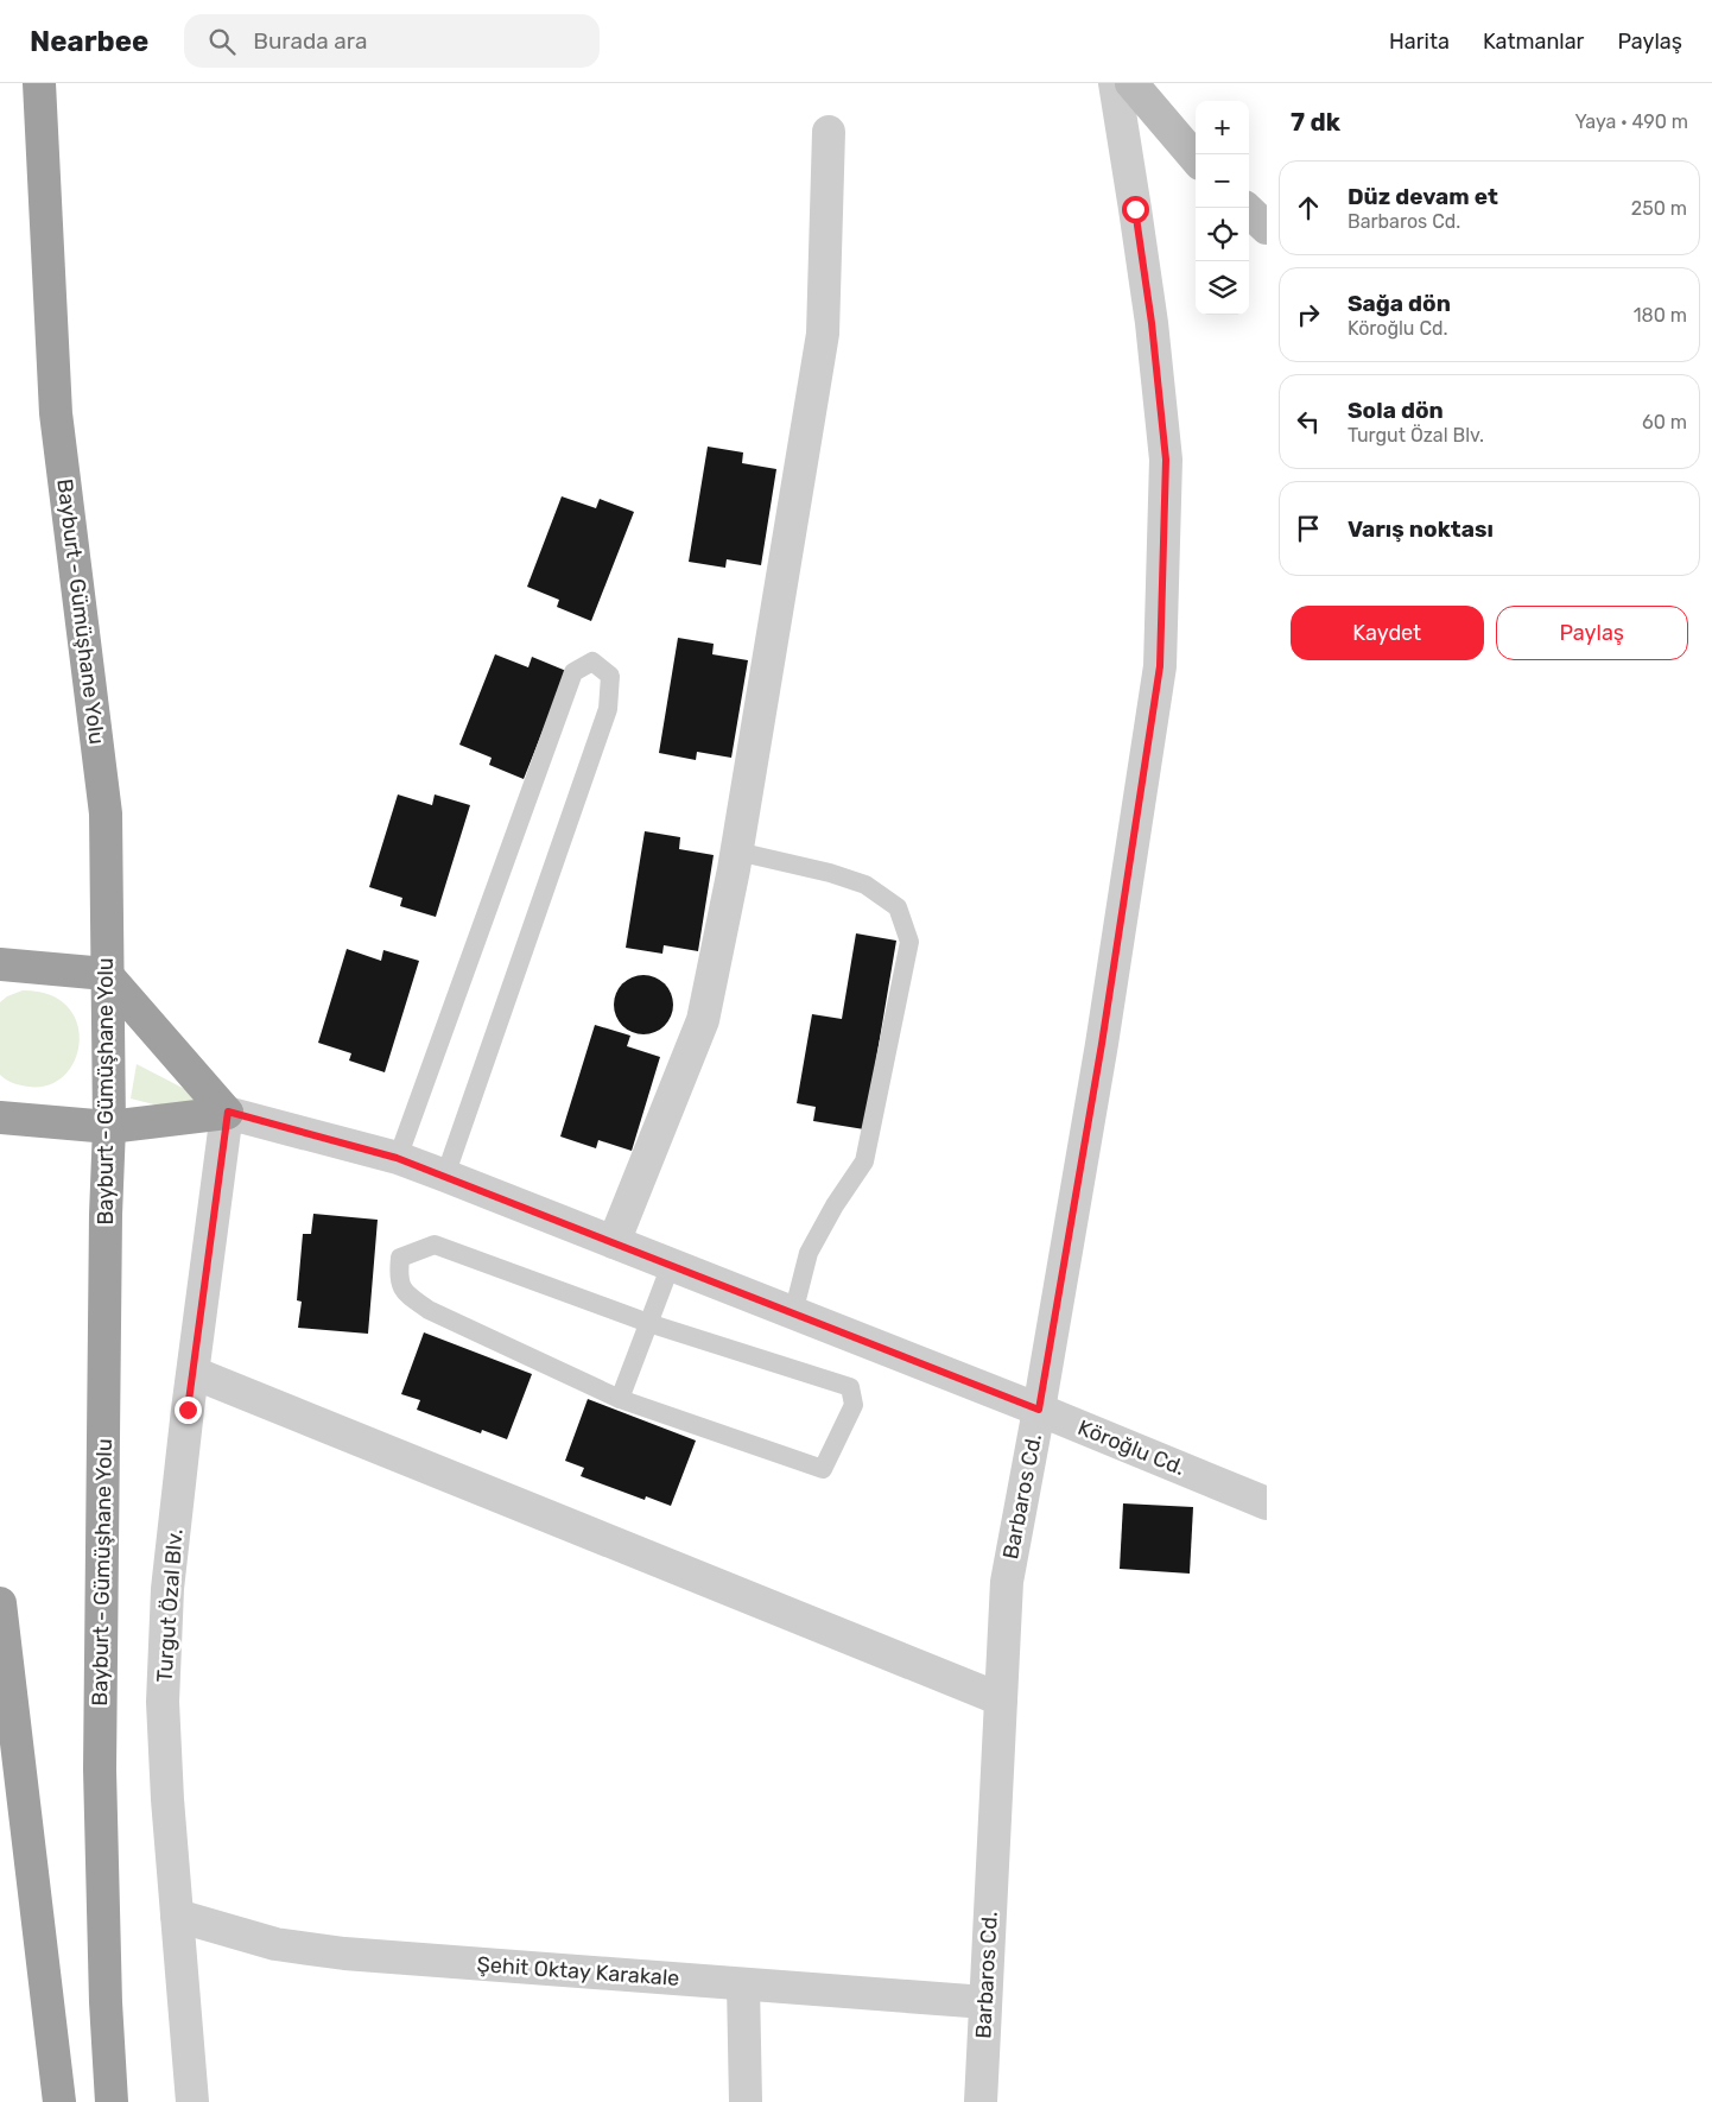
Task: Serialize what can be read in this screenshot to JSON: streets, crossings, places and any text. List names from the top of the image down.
{
  "streets": {
    "highway": ["Bayburt - Gümüşhane Yolu"],
    "street": [
      "Köroğlu Cd.",
      "Barbaros Cd.",
      "Turgut Özal Blv.",
      "Şehit Oktay Karakale"
    ]
  },
  "crossings": [
    ["Köroğlu Cd.", "Barbaros Cd."],
    ["Köroğlu Cd.", "Turgut Özal Blv."],
    ["Barbaros Cd.", "Şehit Oktay Karakale"],
    ["Turgut Özal Blv.", "Şehit Oktay Karakale"]
  ],
  "page": {
    "header": "Nearbee",
    "search": "Burada ara",
    "nav": ["Harita", "Katmanlar", "Paylaş"],
    "heading": ["7 dk", "Yaya · 490 m"],
    "map_buttons": ["+", "−"],
    "list": [
      ["Düz devam et", "Barbaros Cd.", "250 m"],
      ["Sağa dön", "Köroğlu Cd.", "180 m"],
      ["Sola dön", "Turgut Özal Blv.", "60 m"],
      "Varış noktası"
    ],
    "buttons": ["Kaydet", "Paylaş"]
  }
}
